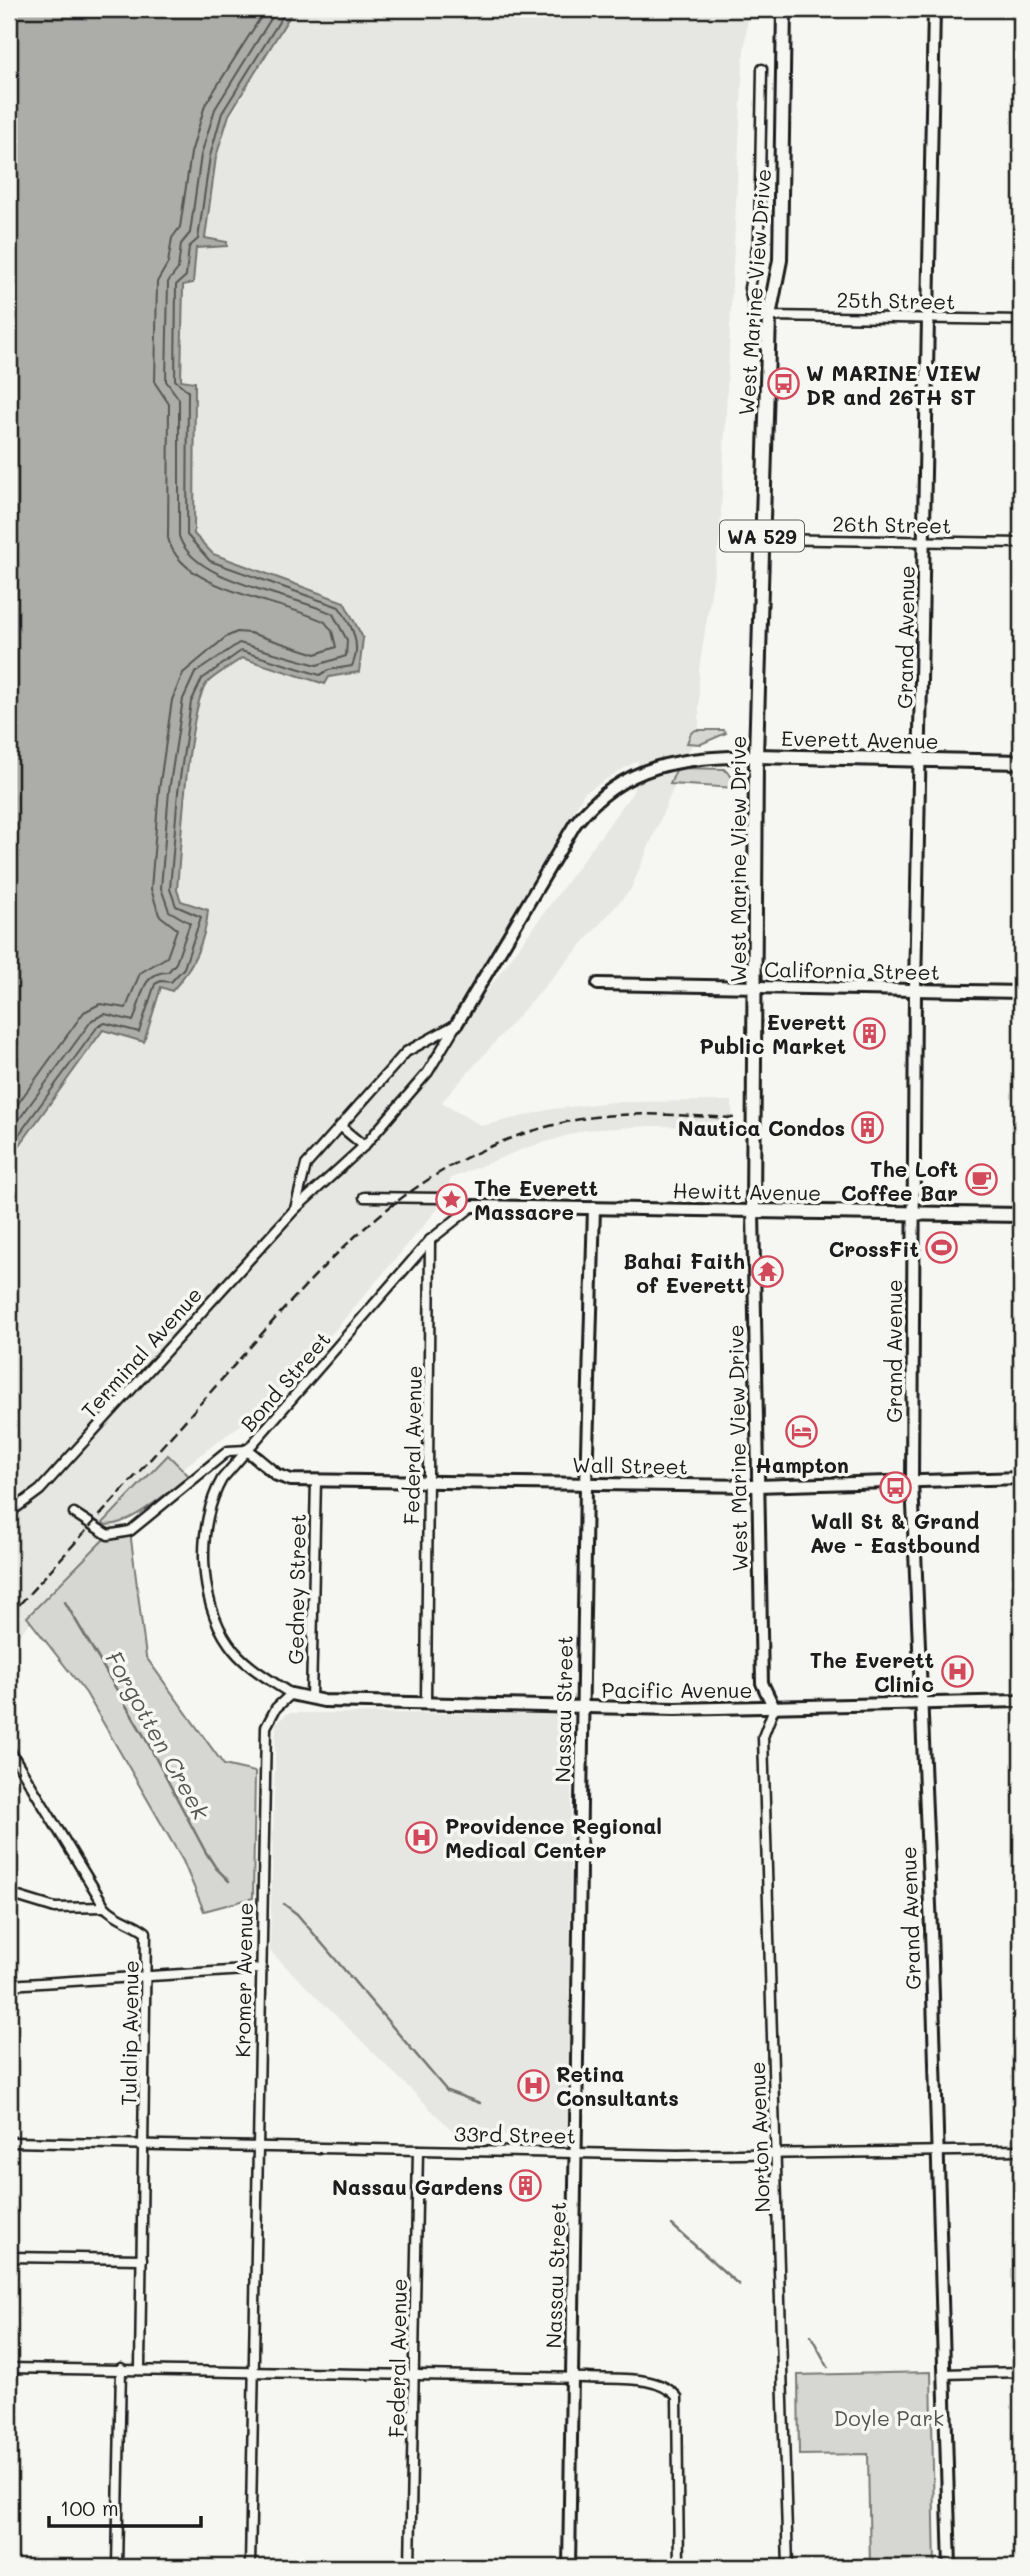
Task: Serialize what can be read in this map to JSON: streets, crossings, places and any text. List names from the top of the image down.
{
  "streets": {
    "main road": [
      "West Marine View Drive",
      "WA 529",
      "Everett Avenue",
      "Hewitt Avenue"
    ],
    "street": [
      "25th Street",
      "26th Street",
      "Grand Avenue",
      "California Street",
      "Terminal Avenue",
      "Bond Street",
      "Federal Avenue",
      "Wall Street",
      "Gedney Street",
      "Pacific Avenue",
      "Nassau Street",
      "Kromer Avenue",
      "Tulalip Avenue",
      "33rd Street",
      "Norton Avenue"
    ]
  },
  "crossings": [
    ["West Marine View Drive", "25th Street"],
    ["West Marine View Drive", "26th Street"],
    ["West Marine View Drive", "Everett Avenue"],
    ["West Marine View Drive", "California Street"],
    ["West Marine View Drive", "Hewitt Avenue"],
    ["West Marine View Drive", "Wall Street"],
    ["West Marine View Drive", "Pacific Avenue"],
    ["West Marine View Drive", "Norton Avenue"],
    ["25th Street", "Grand Avenue"],
    ["26th Street", "Grand Avenue"],
    ["Grand Avenue", "Everett Avenue"],
    ["Grand Avenue", "California Street"],
    ["Grand Avenue", "Hewitt Avenue"],
    ["Grand Avenue", "Wall Street"],
    ["Grand Avenue", "Pacific Avenue"],
    ["Grand Avenue", "33rd Street"],
    ["Everett Avenue", "Terminal Avenue"],
    ["Hewitt Avenue", "Nassau Street"],
    ["Bond Street", "Federal Avenue"],
    ["Bond Street", "Wall Street"],
    ["Federal Avenue", "Wall Street"],
    ["Federal Avenue", "Pacific Avenue"],
    ["Federal Avenue", "Nassau Street"],
    ["Federal Avenue", "33rd Street"],
    ["Wall Street", "Gedney Street"],
    ["Wall Street", "Nassau Street"],
    ["Gedney Street", "Pacific Avenue"],
    ["Pacific Avenue", "Nassau Street"],
    ["Pacific Avenue", "Kromer Avenue"],
    ["Pacific Avenue", "Norton Avenue"],
    ["Nassau Street", "Kromer Avenue"],
    ["Nassau Street", "Tulalip Avenue"],
    ["Nassau Street", "33rd Street"],
    ["Kromer Avenue", "33rd Street"],
    ["Tulalip Avenue", "33rd Street"],
    ["33rd Street", "Norton Avenue"]
  ],
  "water": ["Forgotten Creek"],
  "parks": ["Doyle Park"],
  "places": {
    "bus stop": ["W MARINE VIEW DR and 26TH ST", "Wall St & Grand Ave - Eastbound"],
    "building": ["Everett Public Market", "Nautica Condos", "Nassau Gardens"],
    "cafe": ["The Loft Coffee Bar"],
    "place": ["The Everett Massacre"],
    "sports": ["CrossFit"],
    "temple": ["Bahai Faith of Everett"],
    "hotel": ["Hampton"],
    "hospital": ["The Everett Clinic", "Providence Regional Medical Center", "Retina Consultants"]
  },
  "scale_bar": "100 m"
}
